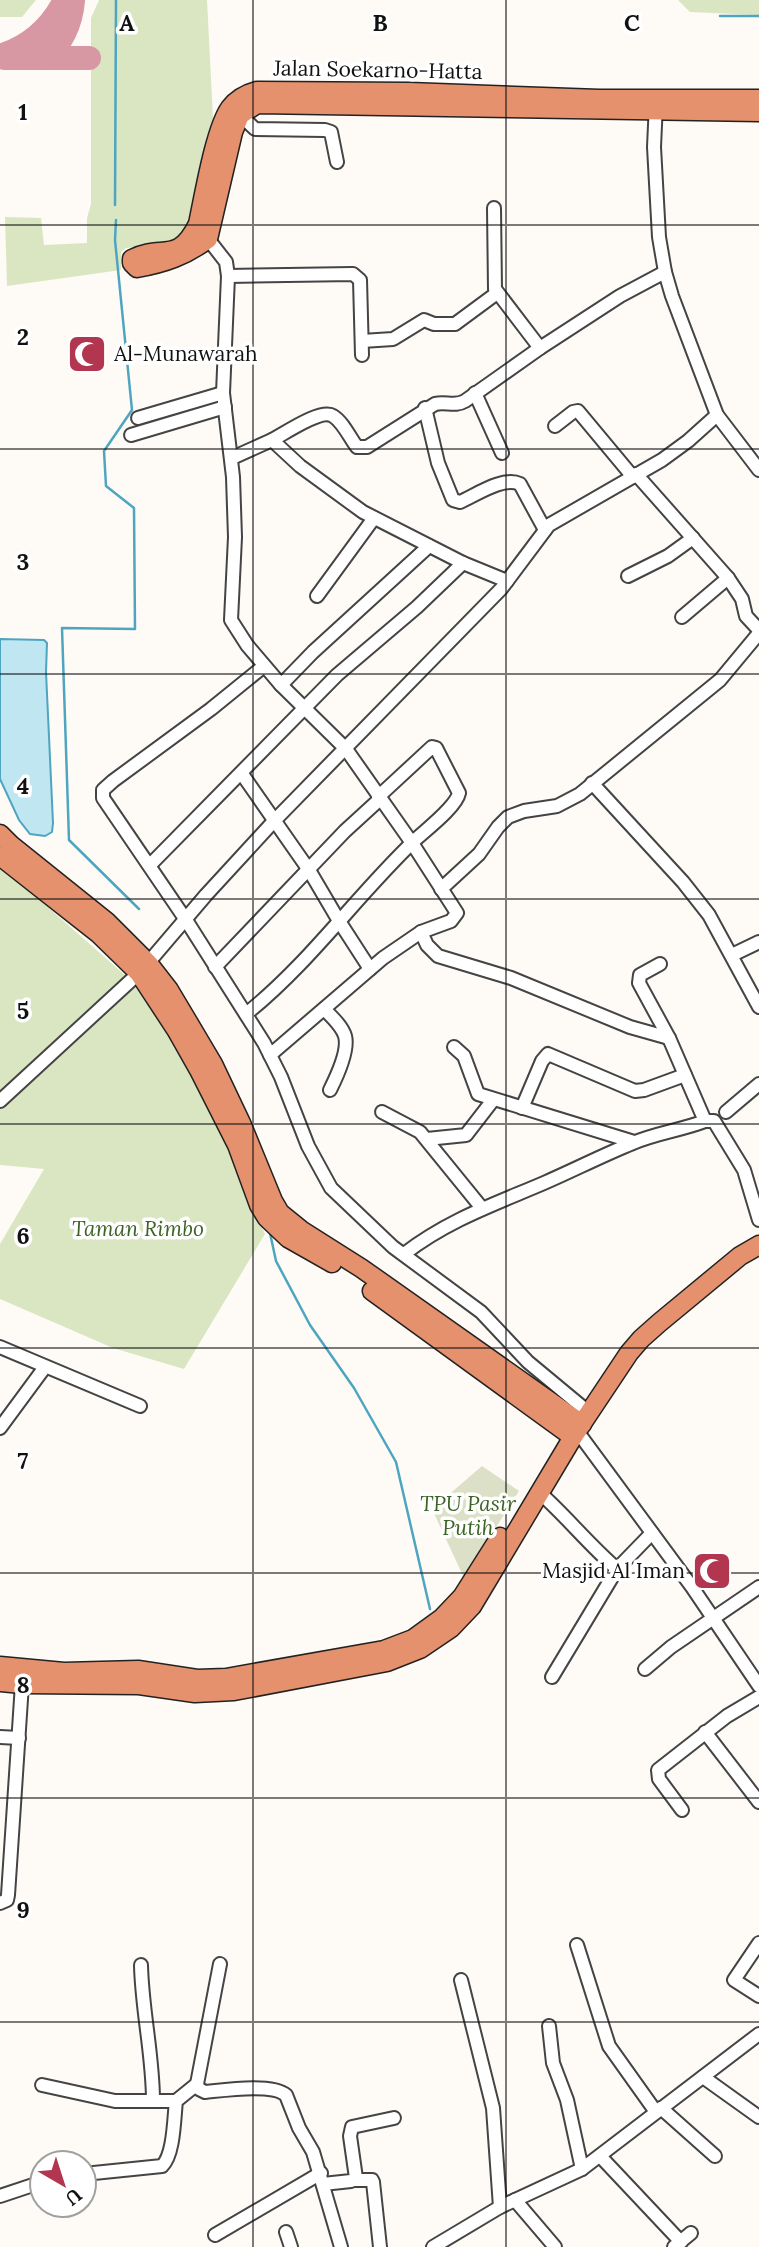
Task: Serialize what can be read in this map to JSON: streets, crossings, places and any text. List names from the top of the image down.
{
  "streets": {
    "highway": ["Jalan Soekarno-Hatta"]
  },
  "parks": ["Taman Rimbo", "TPU Pasir Putih"],
  "places": {
    "mosque": ["Al-Munawarah", "Masjid Al Iman"]
  },
  "north": "bottom right",
  "grid": {
    "columns": ["A", "B", "C"],
    "rows": [
      "1",
      "2",
      "3",
      "4",
      "5",
      "6",
      "7",
      "8",
      "9"
    ]
  }
}
